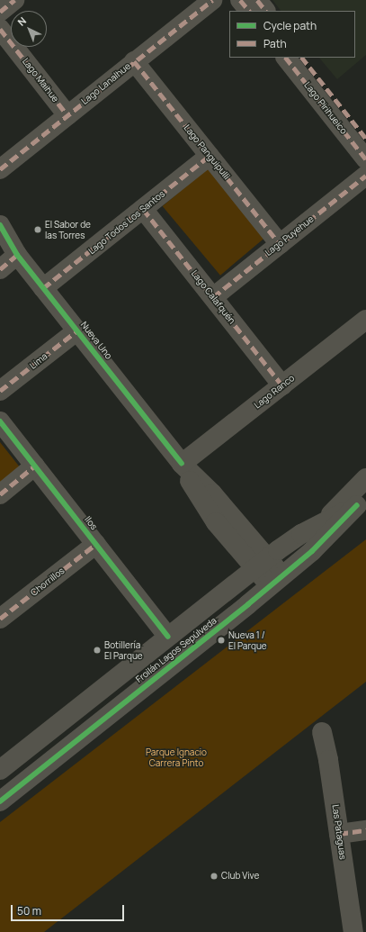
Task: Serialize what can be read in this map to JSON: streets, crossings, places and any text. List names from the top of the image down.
{
  "streets": {
    "street": [
      "Lago Maihue",
      "Lago Lanalhue",
      "Lago Pirihueico",
      "Lago Panguipulli",
      "Lago Todos Los Santos",
      "Lago Puyehue",
      "Lago Calafquén",
      "Nueva Uno",
      "Lima",
      "Lago Ranco",
      "Ilos",
      "Chorrillos",
      "Froilán Lagos Sepúlveda",
      "Las Pataguas"
    ]
  },
  "crossings": [
    ["Lago Maihue", "Lago Lanalhue"],
    ["Lago Lanalhue", "Lago Panguipulli"],
    ["Lago Panguipulli", "Lago Todos Los Santos"],
    ["Lago Panguipulli", "Lago Puyehue"],
    ["Lago Todos Los Santos", "Lago Calafquén"],
    ["Lago Todos Los Santos", "Nueva Uno"],
    ["Lago Puyehue", "Lago Calafquén"],
    ["Lago Calafquén", "Lago Ranco"],
    ["Nueva Uno", "Lima"],
    ["Nueva Uno", "Lago Ranco"],
    ["Nueva Uno", "Froilán Lagos Sepúlveda"],
    ["Ilos", "Chorrillos"],
    ["Ilos", "Froilán Lagos Sepúlveda"]
  ],
  "parks": ["Parque Ignacio Carrera Pinto"],
  "places": [
    "El Sabor de las Torres",
    "Nueva 1 / El Parque",
    "Botillería El Parque",
    "Club Vive"
  ],
  "legend": ["Cycle path", "Path"],
  "scale_bar": "50 m",
  "north": "top left"
}
